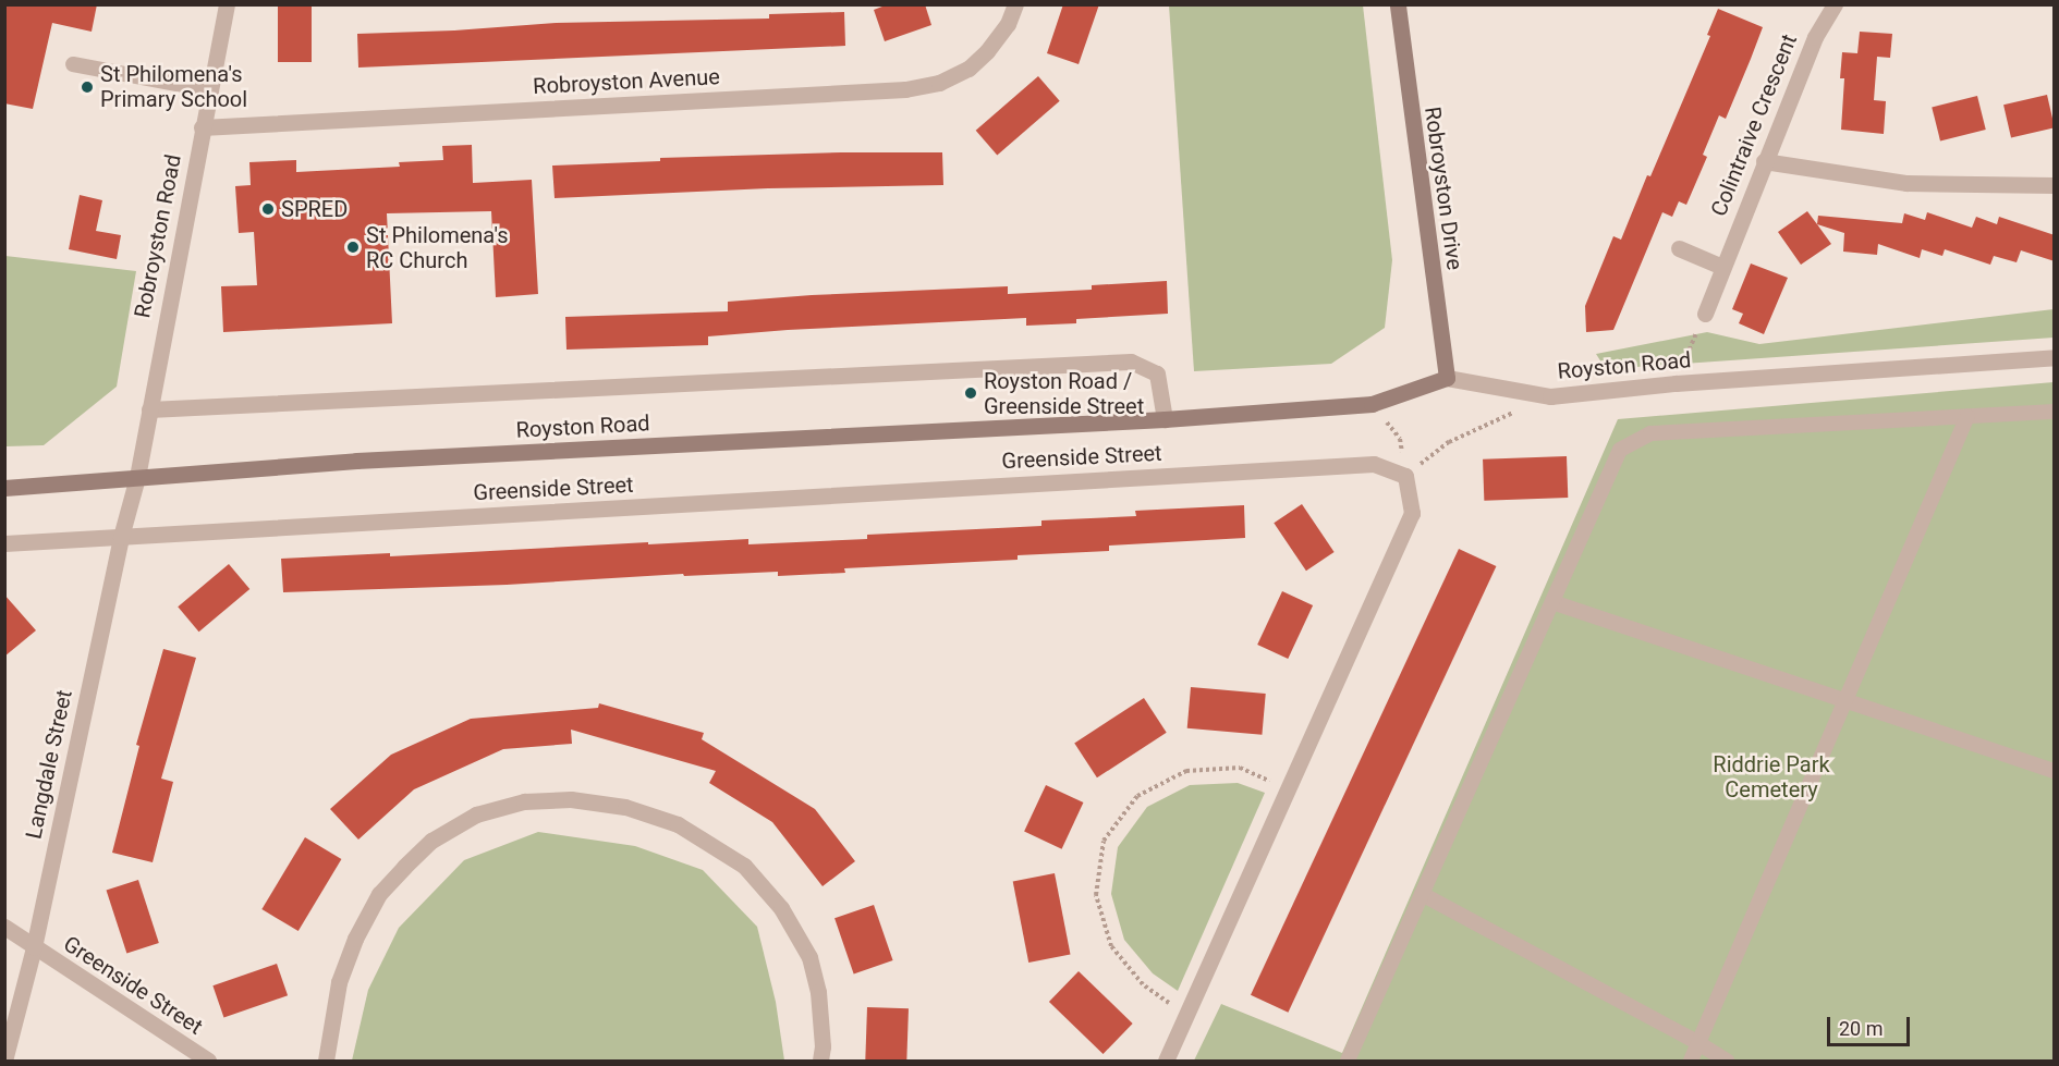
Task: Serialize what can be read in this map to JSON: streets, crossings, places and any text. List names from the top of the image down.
{
  "streets": {
    "main road": ["Robroyston Drive", "Royston Road"],
    "street": [
      "Robroyston Avenue",
      "Colintraive Crescent",
      "Robroyston Road",
      "Greenside Street",
      "Langdale Street"
    ]
  },
  "crossings": [
    ["Robroyston Avenue", "Robroyston Road"],
    ["Robroyston Drive", "Royston Road"],
    ["Robroyston Road", "Royston Road"],
    ["Robroyston Road", "Langdale Street"],
    ["Royston Road", "Langdale Street"],
    ["Greenside Street", "Langdale Street"]
  ],
  "parks": ["Riddrie Park Cemetery"],
  "places": [
    "St Philomena's Primary School",
    "SPRED",
    "St Philomena's RC Church",
    "Royston Road / Greenside Street"
  ],
  "scale_bar": "20 m"
}
